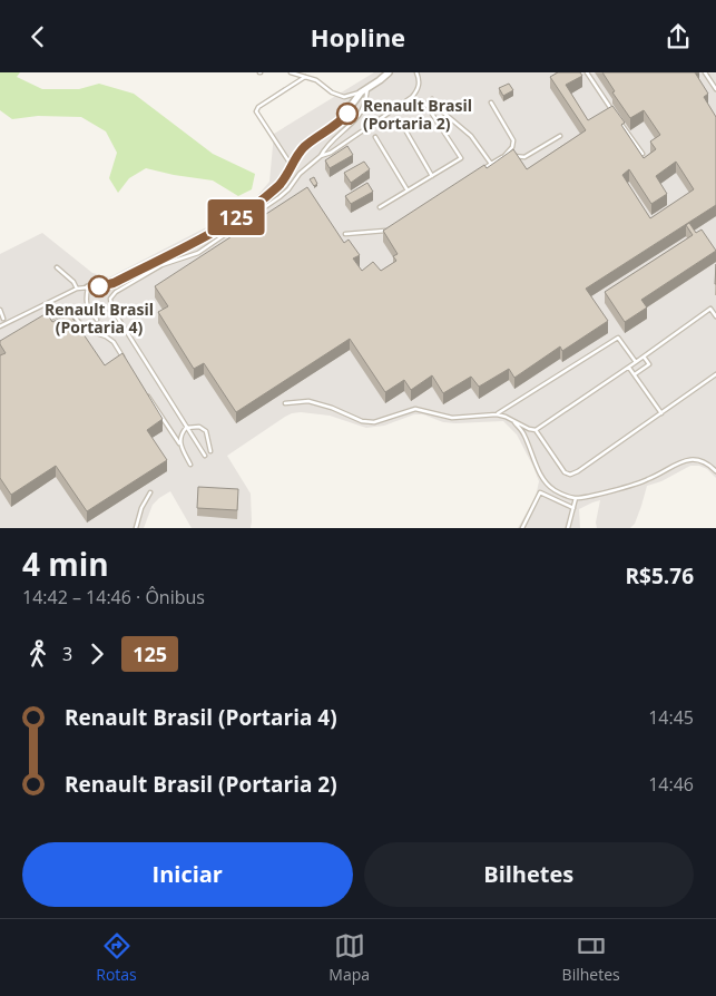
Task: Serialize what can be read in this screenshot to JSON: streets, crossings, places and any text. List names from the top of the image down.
{
  "places": ["Renault Brasil (Portaria 2)", "Renault Brasil (Portaria 4)"],
  "lines": ["bus line 125"],
  "page": {
    "header": "Hopline",
    "on_map": "125",
    "heading": ["4 min", "14:42 – 14:46 · Ônibus", "R$5.76"],
    "legs": ["3", "125"],
    "list": [
      {
        "name": "Renault Brasil (Portaria 4)",
        "value": "14:45"
      },
      {
        "name": "Renault Brasil (Portaria 2)",
        "value": "14:46"
      }
    ],
    "buttons": ["Iniciar", "Bilhetes"],
    "tabs": ["Rotas", "Mapa", "Bilhetes"]
  }
}
